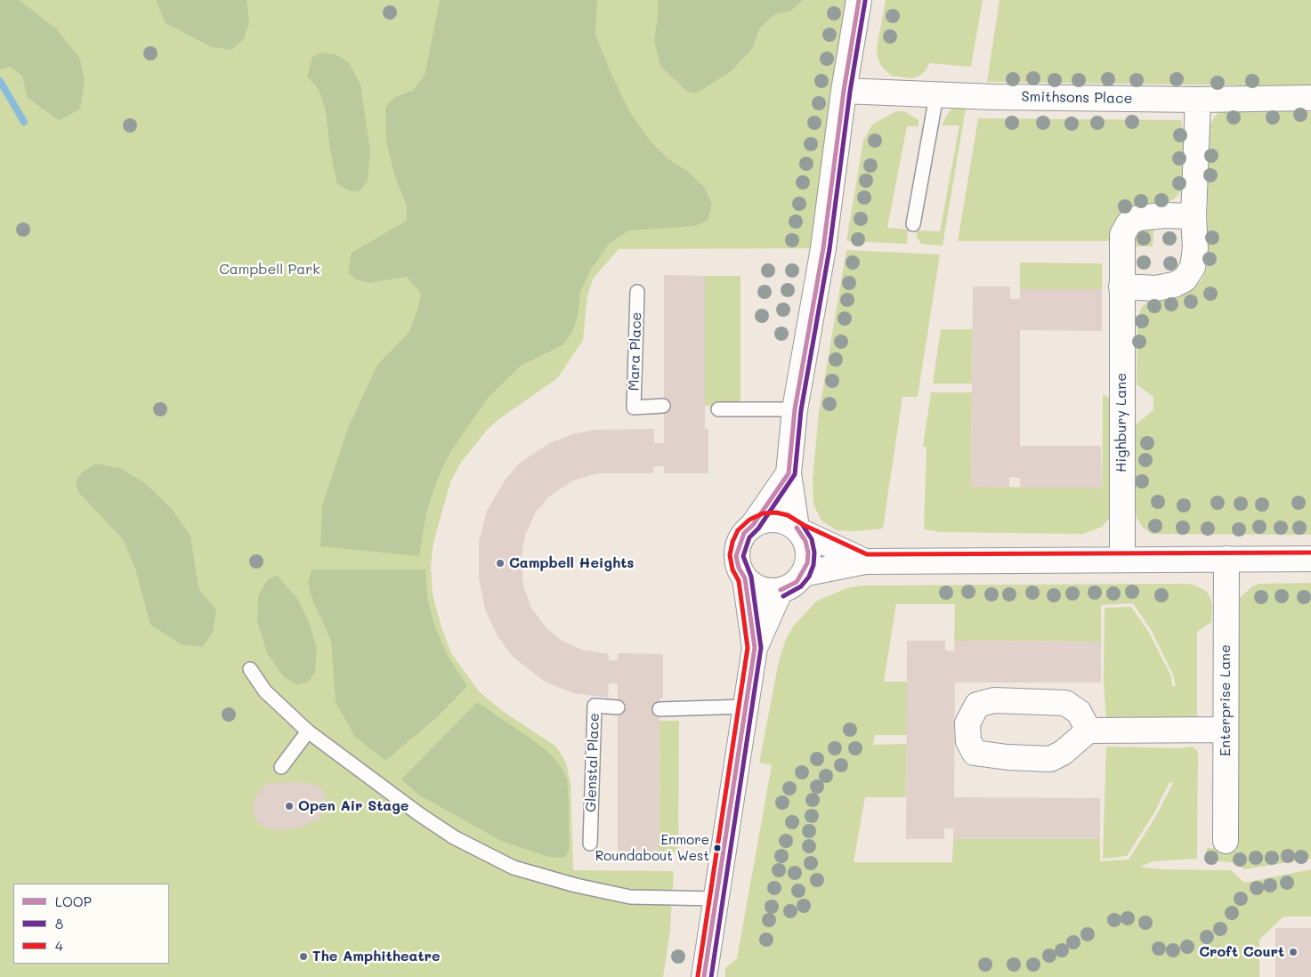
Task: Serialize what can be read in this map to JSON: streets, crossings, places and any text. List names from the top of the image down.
{
  "streets": {
    "street": ["Smithsons Place", "Highbury Lane", "Enterprise Lane"],
    "lane": ["Mara Place", "Glenstal Place"]
  },
  "parks": ["Campbell Park"],
  "places": [
    "Campbell Heights",
    "Open Air Stage",
    "Enmore Roundabout West",
    "Croft Court",
    "The Amphitheatre"
  ],
  "lines": ["transit line LOOP", "transit line 8", "transit line 4"],
  "legend": ["LOOP", "8", "4"]
}
